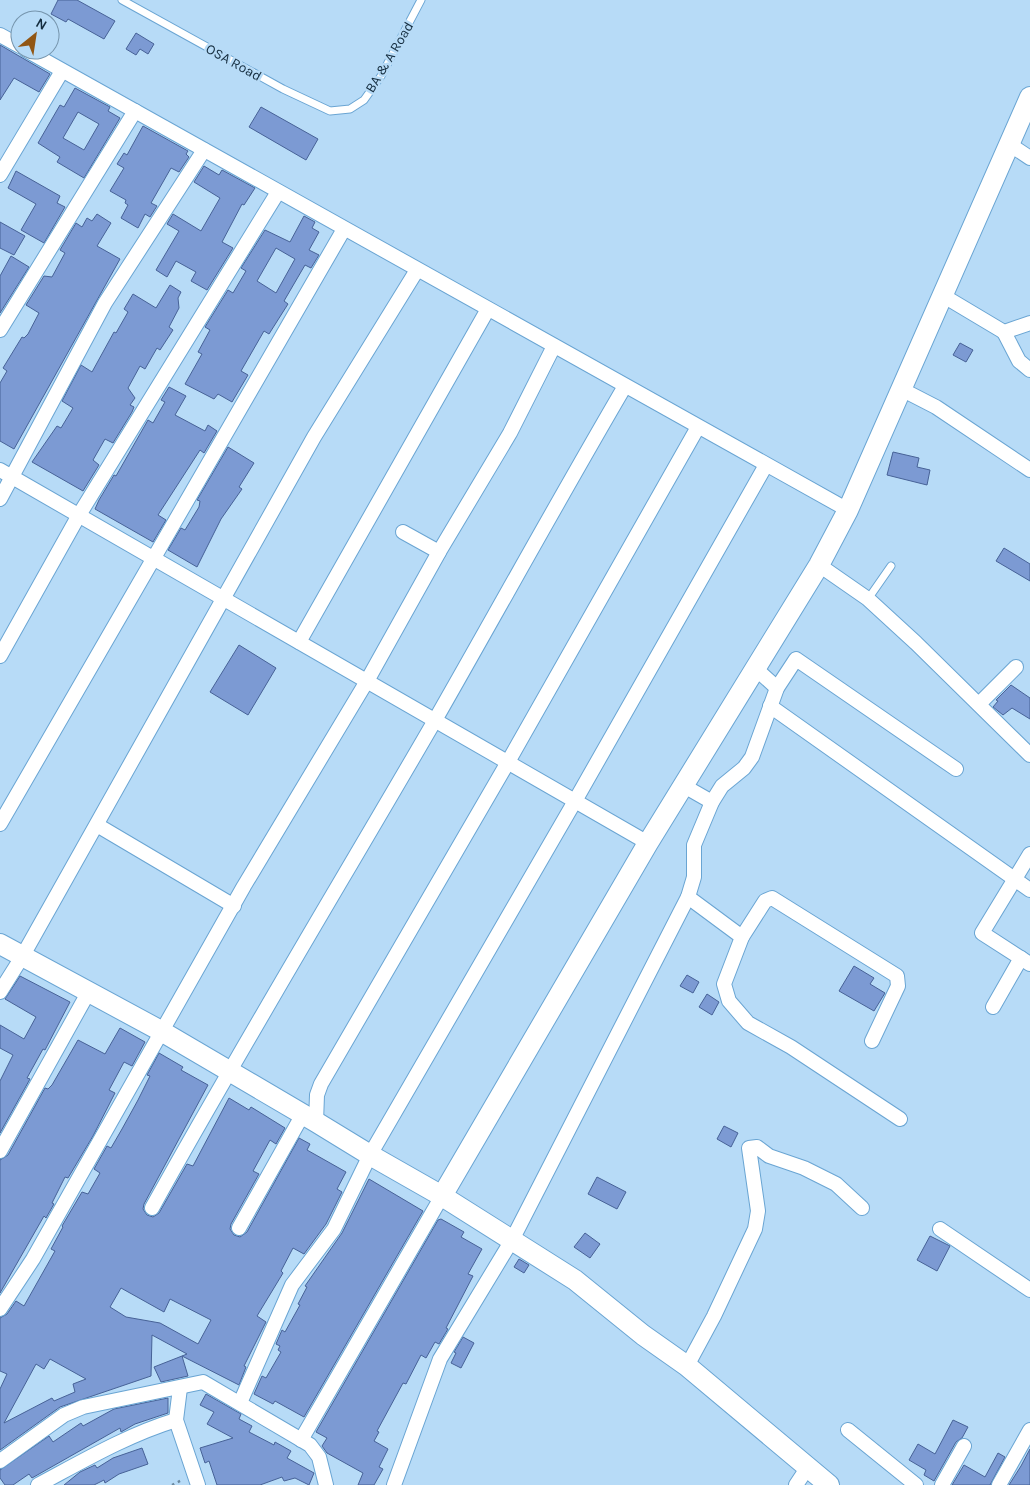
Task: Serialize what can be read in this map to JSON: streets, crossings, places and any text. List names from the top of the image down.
{
  "streets": {
    "lane": ["BA & A Road", "OSA Road"]
  },
  "crossings": [
    ["BA & A Road", "OSA Road"]
  ],
  "north": "top right"
}
